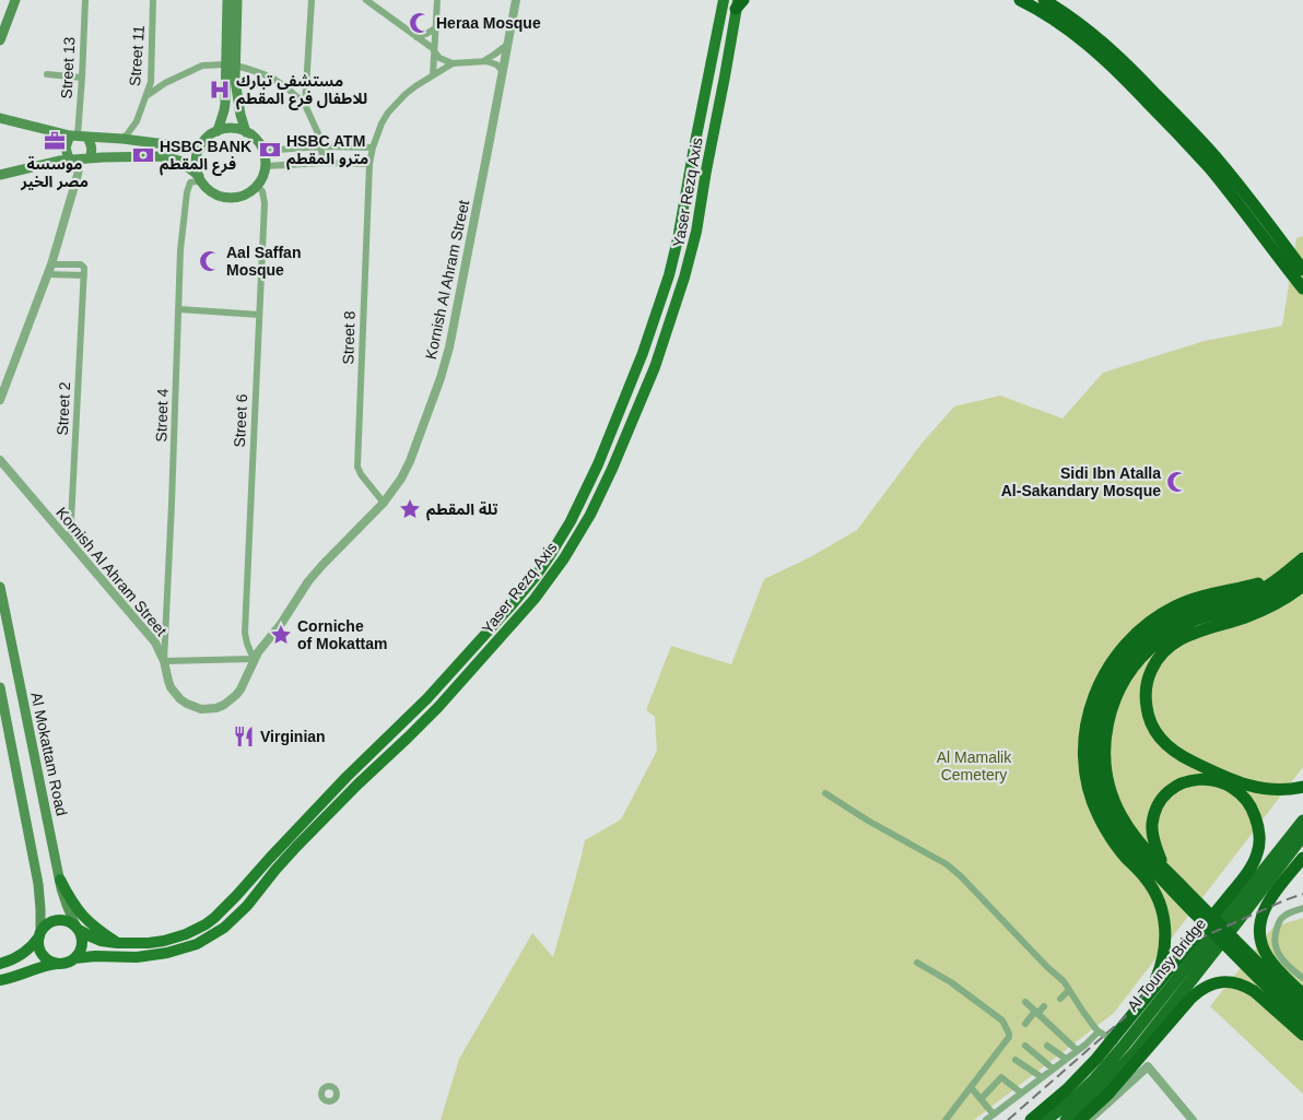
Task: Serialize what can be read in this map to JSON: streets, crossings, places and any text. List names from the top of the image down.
{
  "streets": {
    "highway": ["Al Tounsy Bridge"],
    "main road": ["Yaser Rezq Axis", "Al Mokattam Road"],
    "street": [
      "Street 11",
      "Street 13",
      "Kornish Al Ahram Street",
      "Street 8",
      "Street 2",
      "Street 4",
      "Street 6"
    ]
  },
  "crossings": [
    ["Yaser Rezq Axis", "Al Mokattam Road"],
    ["Kornish Al Ahram Street", "Street 8"],
    ["Kornish Al Ahram Street", "Street 2"],
    ["Kornish Al Ahram Street", "Street 4"],
    ["Kornish Al Ahram Street", "Street 6"],
    ["Street 4", "Street 6"]
  ],
  "parks": ["Al Mamalik Cemetery"],
  "places": {
    "mosque": ["Heraa Mosque", "Aal Saffan Mosque", "Sidi Ibn Atalla Al-Sakandary Mosque"],
    "hospital": ["مستشفى تبارك للاطفال فرع المقطم"],
    "office": ["موسسة مصر الخير"],
    "bank": ["HSBC ATM مترو المقطم", "HSBC BANK فرع المقطم"],
    "place": ["تلة المقطم", "Corniche of Mokattam"],
    "restaurant": ["Virginian"]
  }
}
